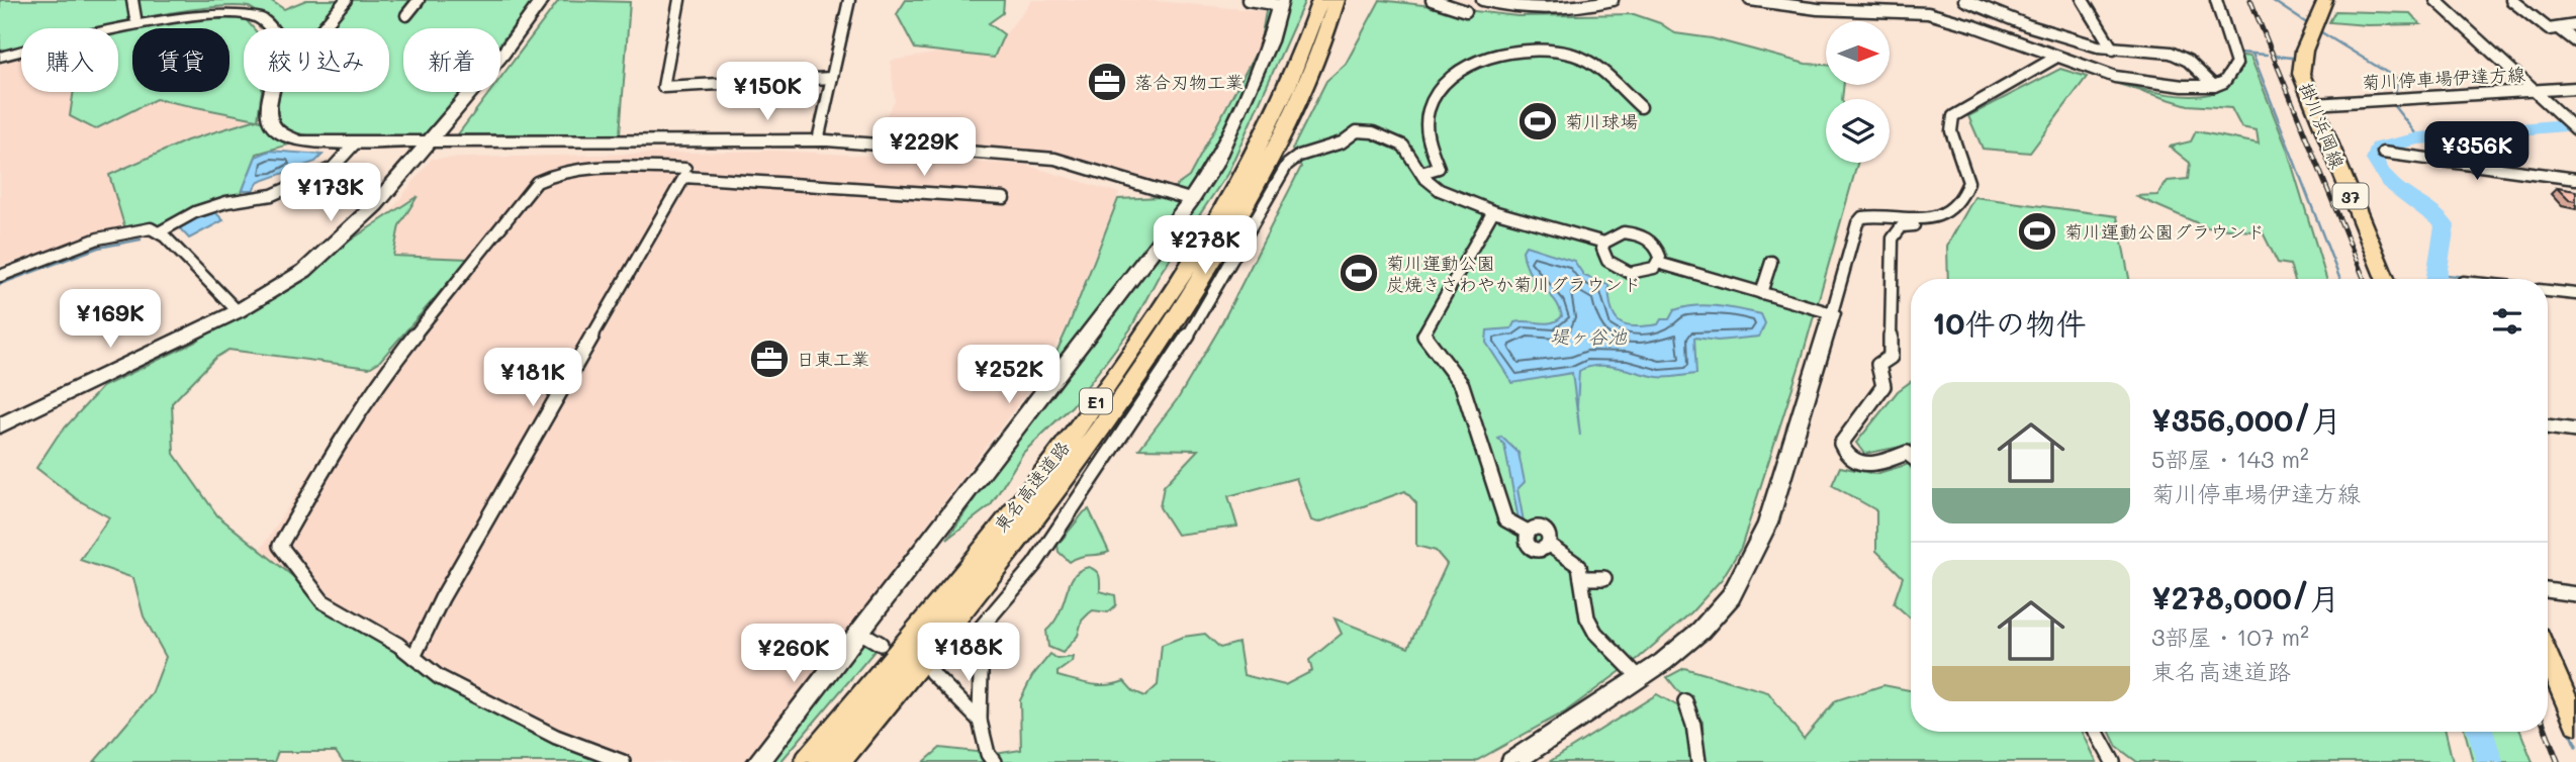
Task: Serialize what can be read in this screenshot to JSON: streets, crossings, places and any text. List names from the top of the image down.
{
  "streets": {
    "highway": ["E1", "東名高速道路"],
    "main road": ["掛川浜岡線", "37"],
    "street": ["菊川停車場伊達方線"]
  },
  "crossings": [
    ["菊川停車場伊達方線", "掛川浜岡線"]
  ],
  "water": ["堤ヶ谷池"],
  "places": {
    "office": ["落合刃物工業", "日東工業"],
    "sports": ["菊川球場", "菊川運動公園グラウンド", "菊川運動公園 炭焼きさわやか菊川グラウンド"]
  },
  "north": "right",
  "page": {
    "chip": [
      "購入",
      "賃貸",
      "絞り込み",
      "新着"
    ],
    "price": [
      "¥150K",
      "¥229K",
      "¥356K",
      "¥173K",
      "¥278K",
      "¥169K",
      "¥252K",
      "¥181K",
      "¥188K",
      "¥260K"
    ],
    "heading": "10件の物件",
    "list": [
      {
        "name": "¥356,000/月",
        "note": "5部屋 · 143 m² · 菊川停車場伊達方線"
      },
      {
        "name": "¥278,000/月",
        "note": "3部屋 · 107 m² · 東名高速道路"
      }
    ]
  }
}
